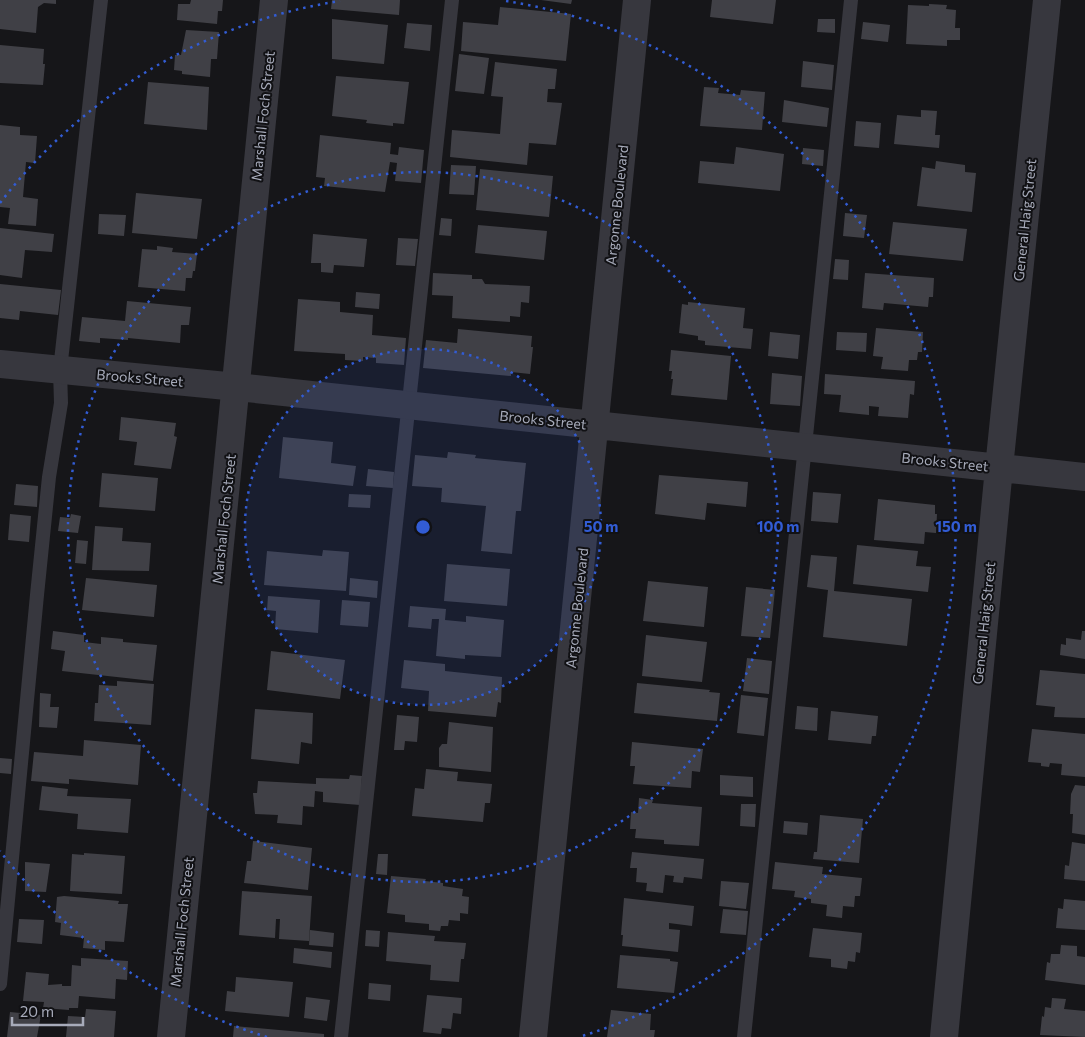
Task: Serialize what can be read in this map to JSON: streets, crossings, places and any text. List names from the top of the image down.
{
  "streets": {
    "street": [
      "Marshall Foch Street",
      "Argonne Boulevard",
      "General Haig Street",
      "Brooks Street"
    ]
  },
  "crossings": [
    ["Marshall Foch Street", "Brooks Street"],
    ["Argonne Boulevard", "Brooks Street"],
    ["General Haig Street", "Brooks Street"]
  ],
  "scale_bar": "20 m",
  "rings": ["50 m", "100 m", "150 m"]
}
